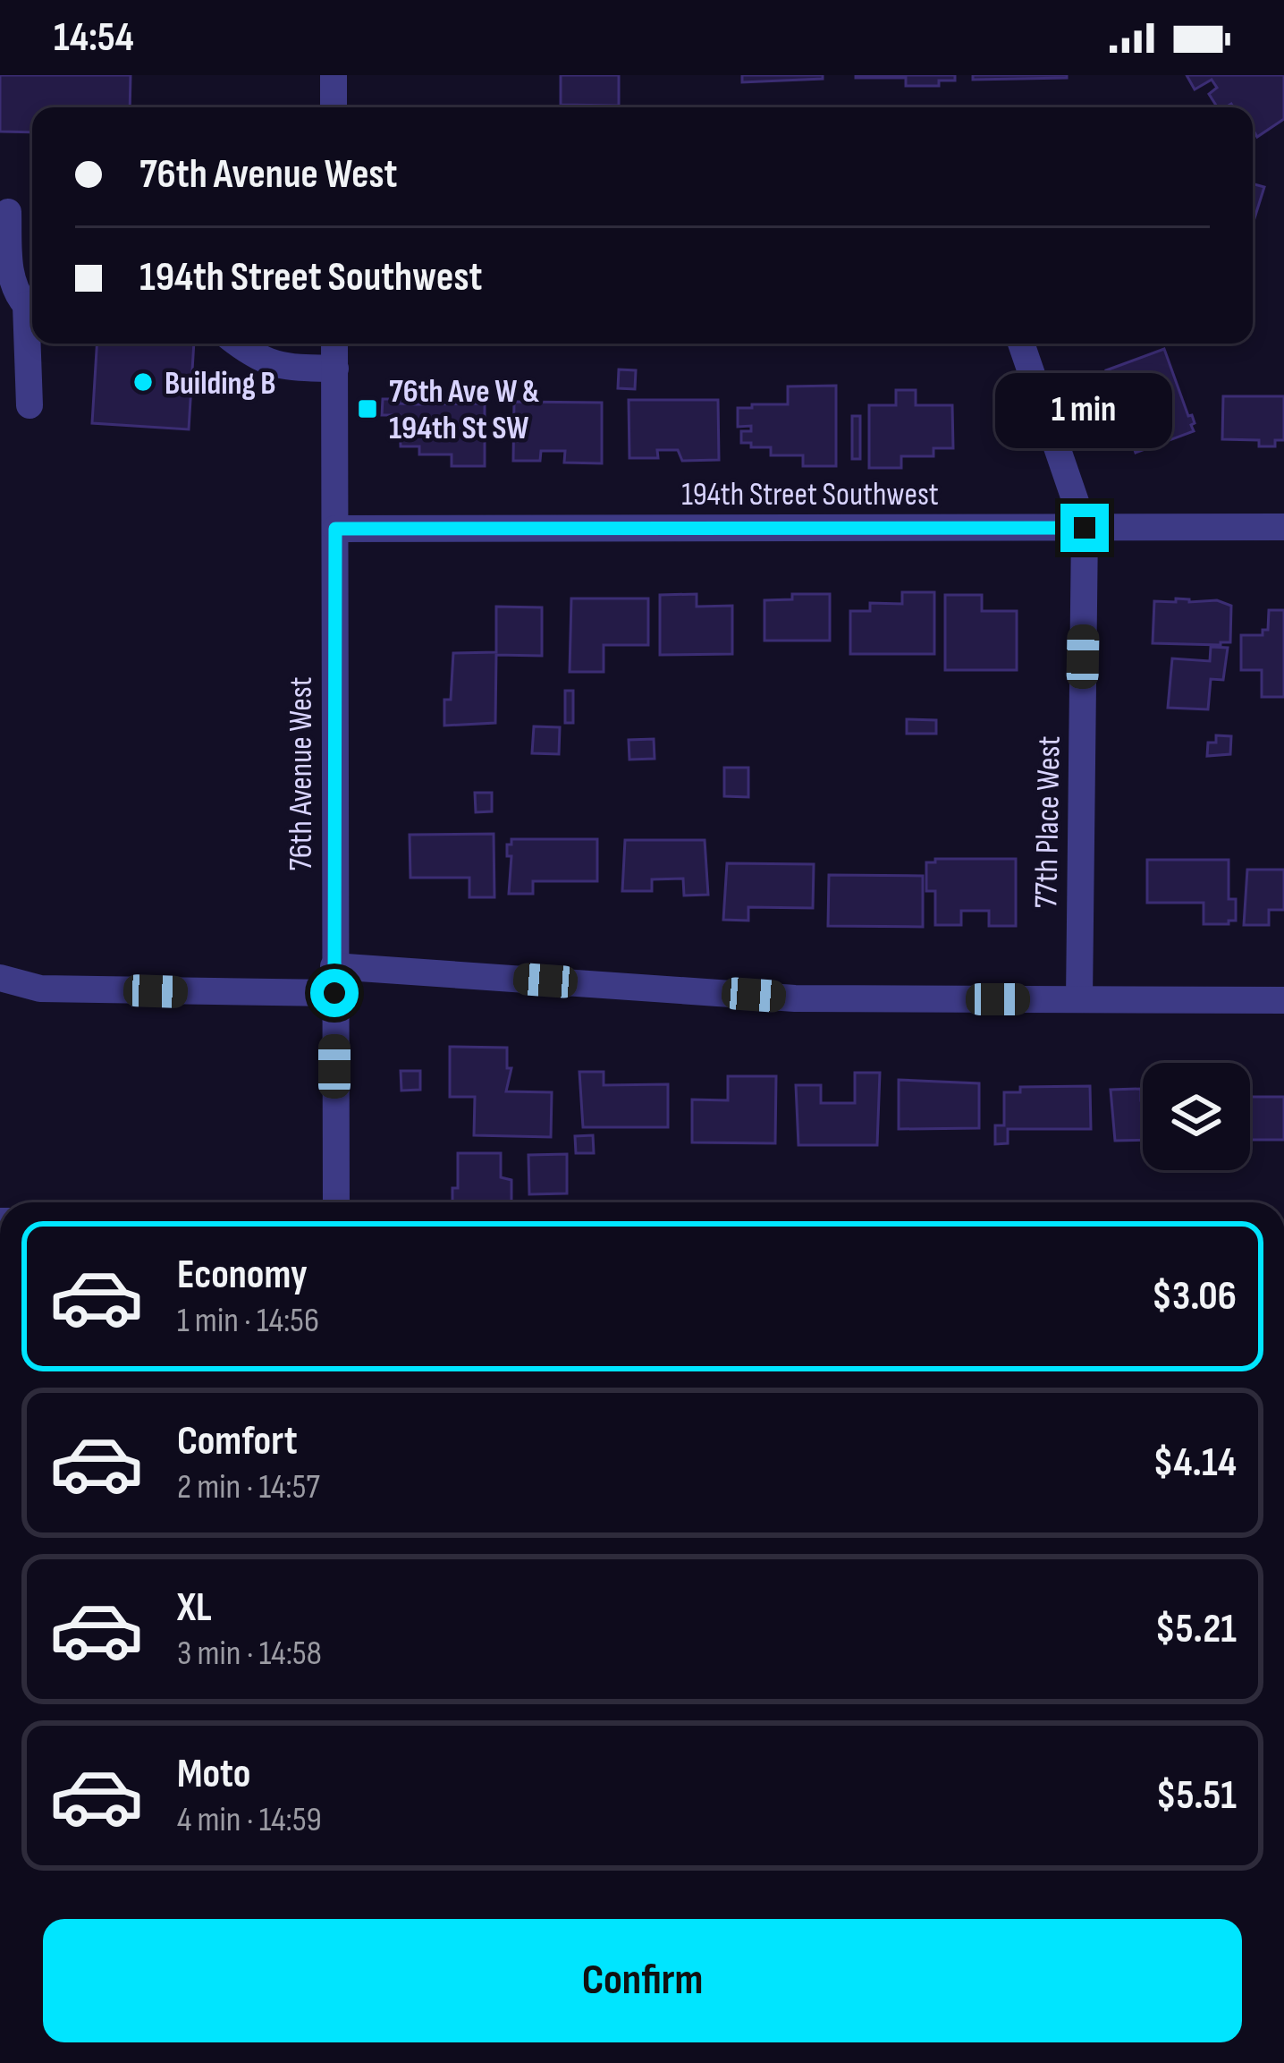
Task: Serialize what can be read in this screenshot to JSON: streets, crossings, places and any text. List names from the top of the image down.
{
  "streets": {
    "street": ["194th Street Southwest", "76th Avenue West", "77th Place West"]
  },
  "crossings": [
    ["194th Street Southwest", "76th Avenue West"],
    ["194th Street Southwest", "77th Place West"]
  ],
  "places": {
    "other": ["Building B"],
    "transit": ["76th Ave W & 194th St SW"]
  },
  "page": {
    "status": "14:54",
    "banner": ["76th Avenue West", "194th Street Southwest"],
    "bubble": "1 min",
    "list": [
      {
        "name": "Economy",
        "note": "1 min · 14:56",
        "value": "$3.06"
      },
      {
        "name": "Comfort",
        "note": "2 min · 14:57",
        "value": "$4.14"
      },
      {
        "name": "XL",
        "note": "3 min · 14:58",
        "value": "$5.21"
      },
      {
        "name": "Moto",
        "note": "4 min · 14:59",
        "value": "$5.51"
      }
    ],
    "buttons": "Confirm"
  }
}
